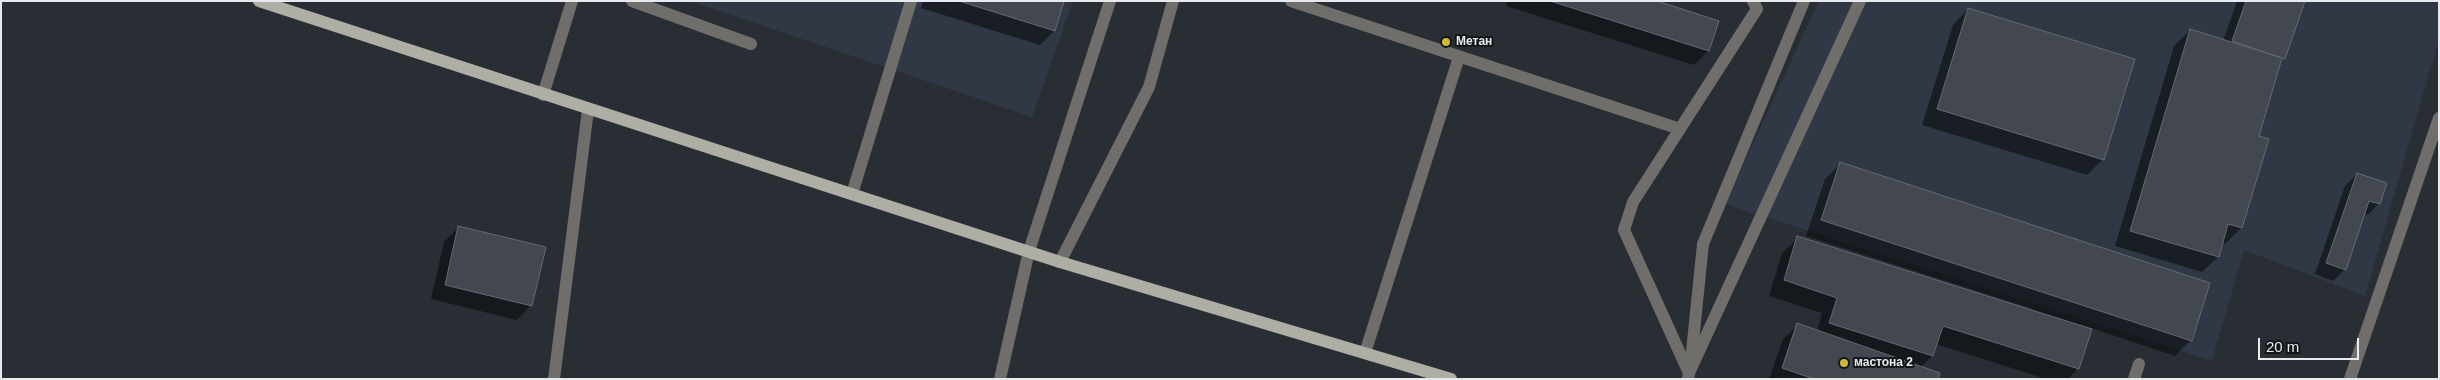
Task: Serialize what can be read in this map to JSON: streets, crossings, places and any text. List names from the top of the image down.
{
  "places": ["Метан", "мастона 2"],
  "scale_bar": "20 m"
}
